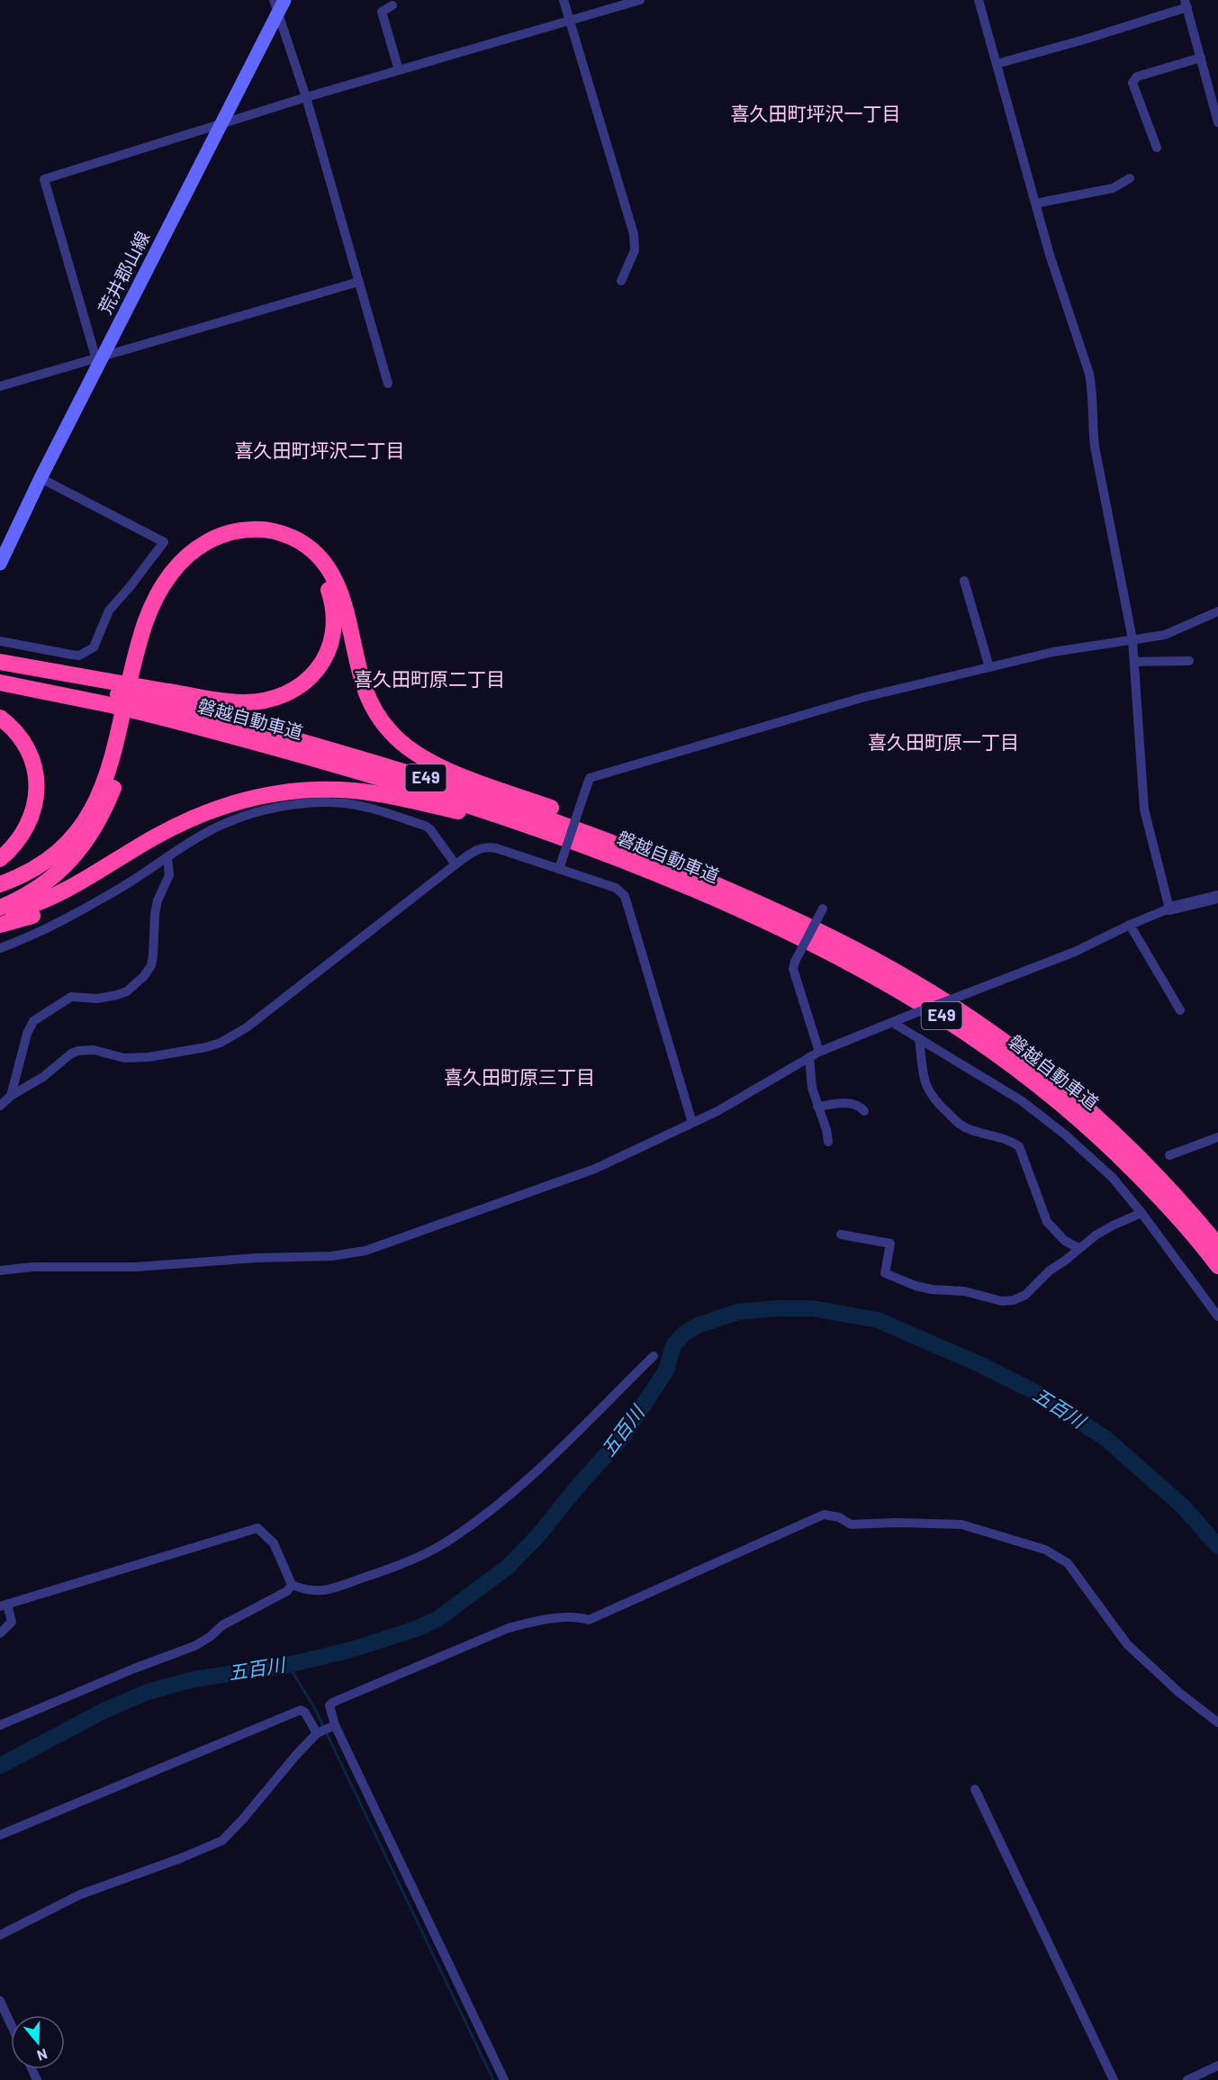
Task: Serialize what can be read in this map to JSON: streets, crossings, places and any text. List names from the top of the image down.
{
  "streets": {
    "highway": ["磐越自動車道", "E49"],
    "main road": ["荒井郡山線"]
  },
  "districts": [
    "喜久田町坪沢一丁目",
    "喜久田町坪沢二丁目",
    "喜久田町原二丁目",
    "喜久田町原一丁目",
    "喜久田町原三丁目"
  ],
  "water": ["五百川"],
  "north": "bottom"
}
